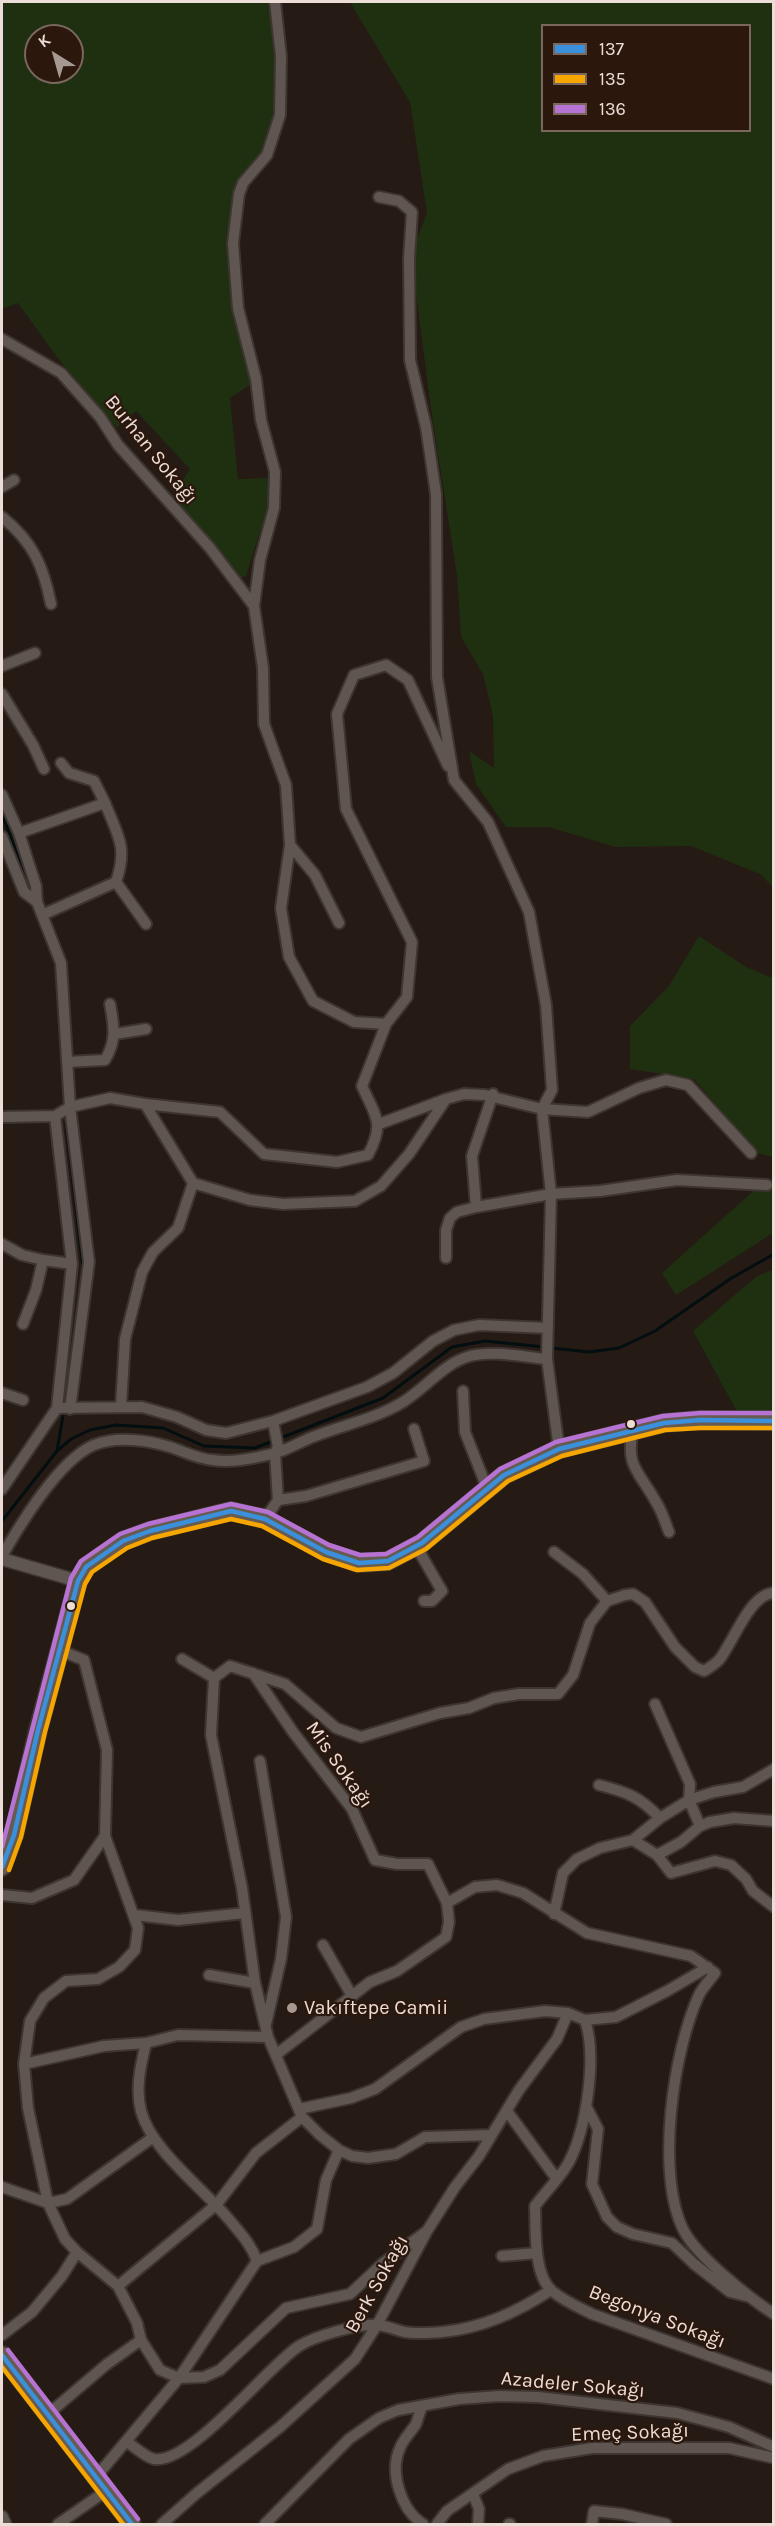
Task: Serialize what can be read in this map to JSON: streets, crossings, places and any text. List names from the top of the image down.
{
  "streets": {
    "street": [
      "Burhan Sokağı",
      "Mis Sokağı",
      "Berk Sokağı",
      "Begonya Sokağı",
      "Azadeler Sokağı",
      "Emeç Sokağı"
    ]
  },
  "places": ["Vakıftepe Camii"],
  "lines": ["transit line 136", "transit line 137", "transit line 135"],
  "legend": ["137", "135", "136"],
  "north": "top left"
}
